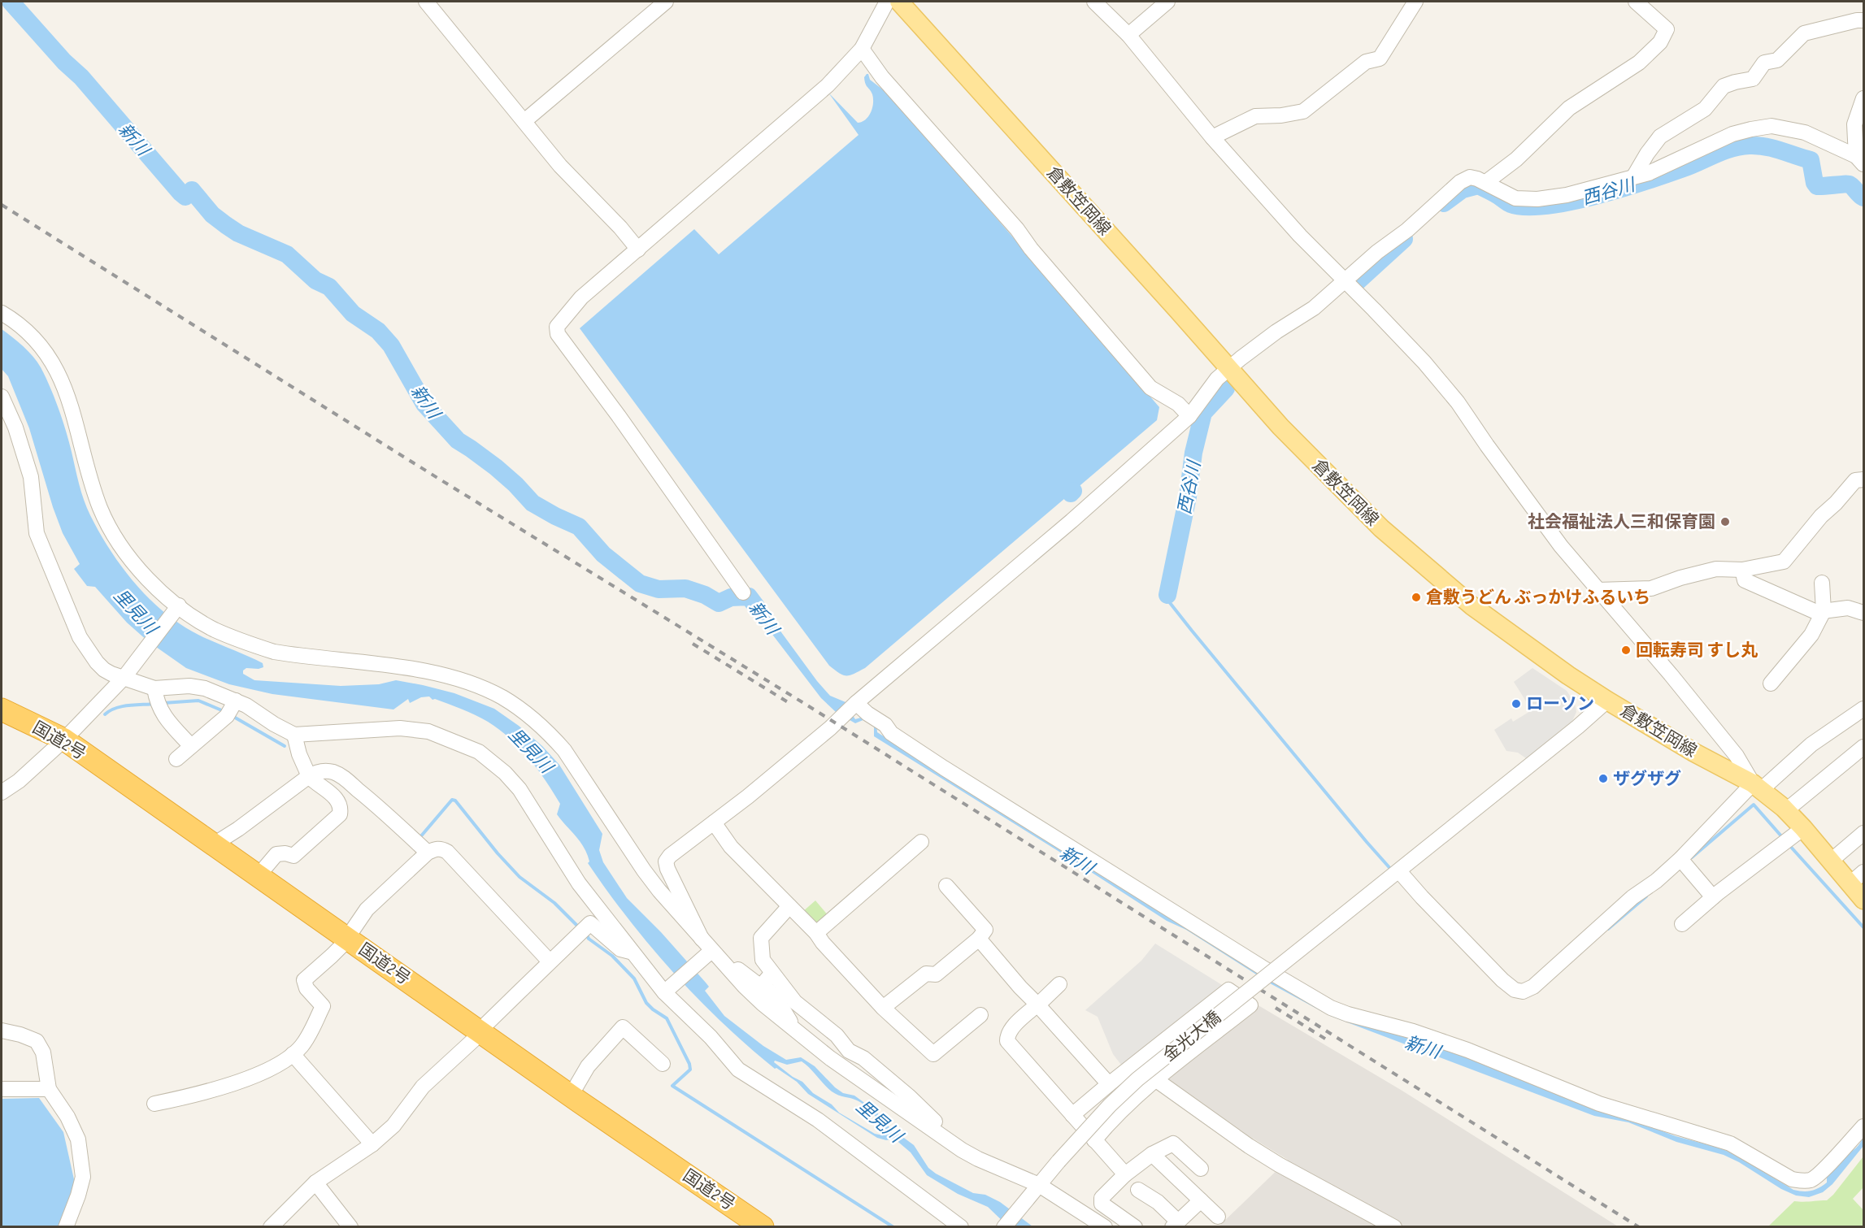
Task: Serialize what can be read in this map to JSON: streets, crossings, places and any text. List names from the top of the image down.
{
  "streets": {
    "highway": ["国道2号"],
    "main road": ["倉敷笠岡線"],
    "street": ["金光大橋"]
  },
  "crossings": [
    ["倉敷笠岡線", "金光大橋"]
  ],
  "water": ["新川", "西谷川", "里見川"],
  "places": [
    "社会福祉法人三和保育園",
    "倉敷うどん ぶっかけふるいち",
    "回転寿司 すし丸",
    "ローソン",
    "ザグザグ"
  ]
}
